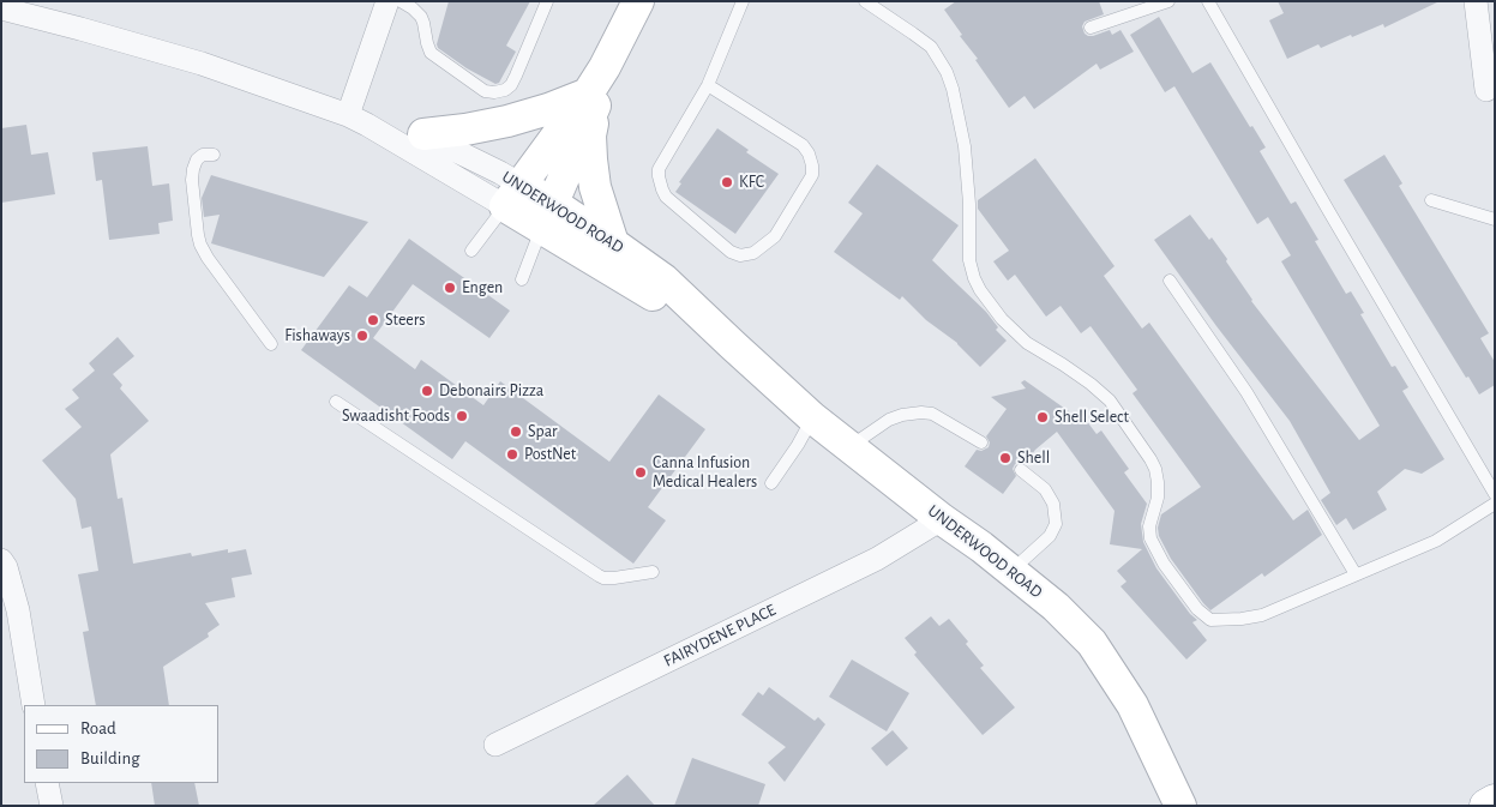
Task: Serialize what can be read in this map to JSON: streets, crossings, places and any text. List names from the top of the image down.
{
  "streets": {
    "main road": ["UNDERWOOD ROAD"],
    "street": ["FAIRYDENE PLACE"]
  },
  "crossings": [
    ["UNDERWOOD ROAD", "FAIRYDENE PLACE"]
  ],
  "places": [
    "KFC",
    "Engen",
    "Steers",
    "Fishaways",
    "Debonairs Pizza",
    "Swaadisht Foods",
    "Shell Select",
    "Spar",
    "PostNet",
    "Shell",
    "Canna Infusion Medical Healers"
  ],
  "legend": ["Road", "Building"]
}
